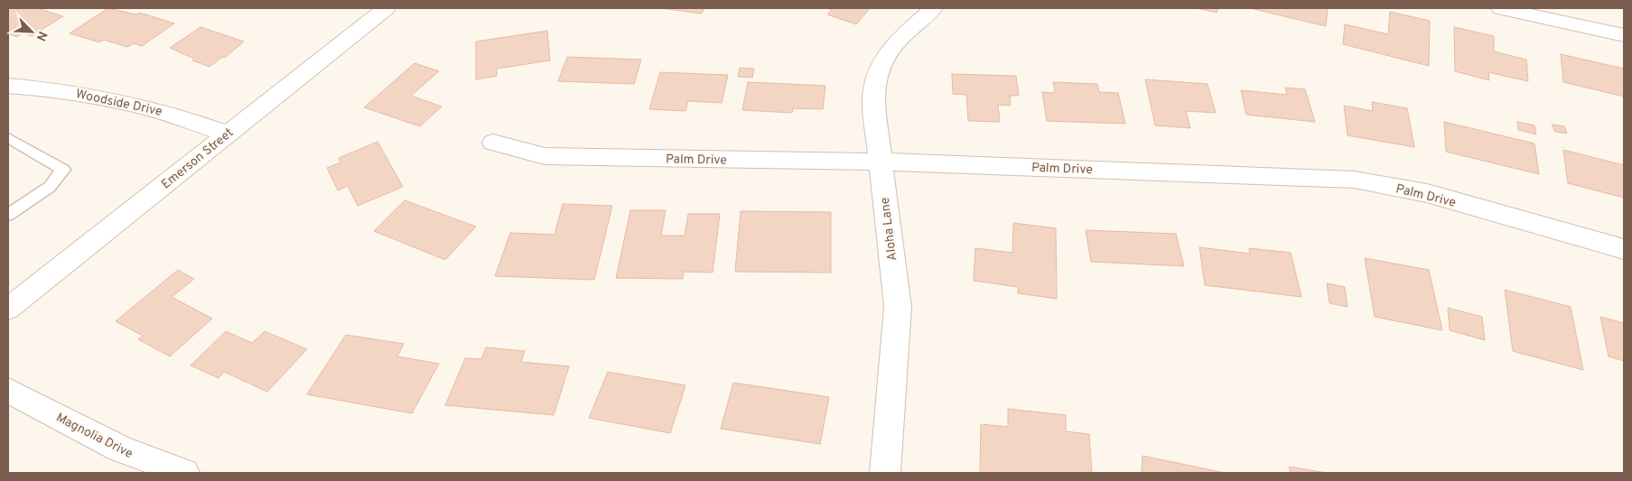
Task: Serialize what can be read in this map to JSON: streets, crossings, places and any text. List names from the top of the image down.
{
  "streets": {
    "street": [
      "Woodside Drive",
      "Emerson Street",
      "Palm Drive",
      "Aloha Lane",
      "Magnolia Drive"
    ]
  },
  "crossings": [
    ["Woodside Drive", "Emerson Street"],
    ["Palm Drive", "Aloha Lane"]
  ],
  "north": "bottom right"
}
